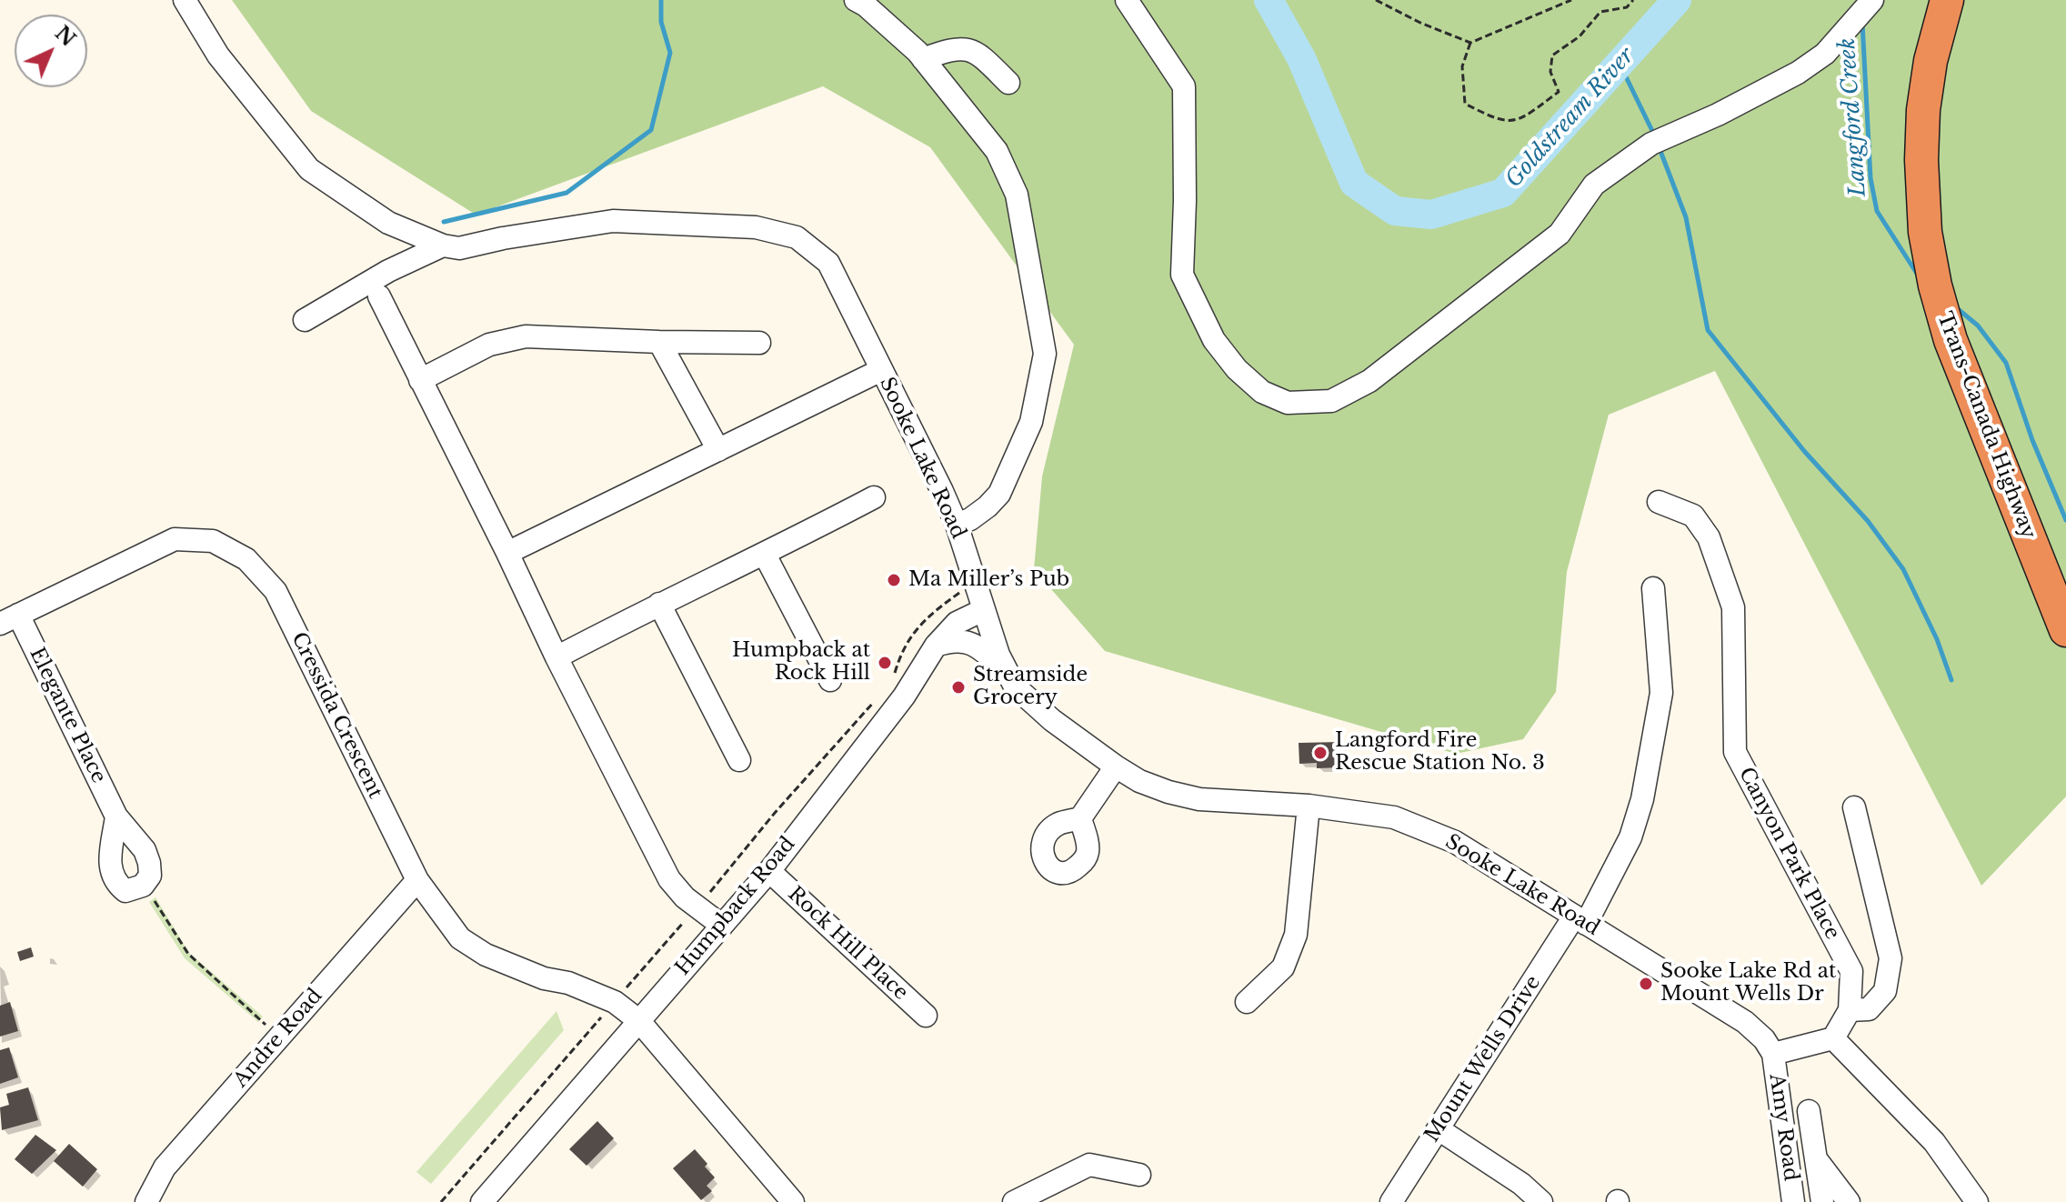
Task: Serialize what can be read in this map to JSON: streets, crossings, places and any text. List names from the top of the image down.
{
  "streets": {
    "highway": ["Trans-Canada Highway"],
    "street": [
      "Sooke Lake Road",
      "Elegante Place",
      "Cressida Crescent",
      "Canyon Park Place",
      "Humpback Road",
      "Rock Hill Place",
      "Andre Road",
      "Mount Wells Drive",
      "Amy Road"
    ]
  },
  "crossings": [
    ["Sooke Lake Road", "Humpback Road"],
    ["Sooke Lake Road", "Mount Wells Drive"],
    ["Sooke Lake Road", "Amy Road"],
    ["Elegante Place", "Cressida Crescent"],
    ["Cressida Crescent", "Humpback Road"],
    ["Cressida Crescent", "Andre Road"],
    ["Humpback Road", "Rock Hill Place"]
  ],
  "water": ["Langford Creek", "Goldstream River"],
  "places": [
    "Ma Miller’s Pub",
    "Humpback at Rock Hill",
    "Streamside Grocery",
    "Langford Fire Rescue Station No. 3",
    "Sooke Lake Rd at Mount Wells Dr"
  ],
  "north": "top right"
}
